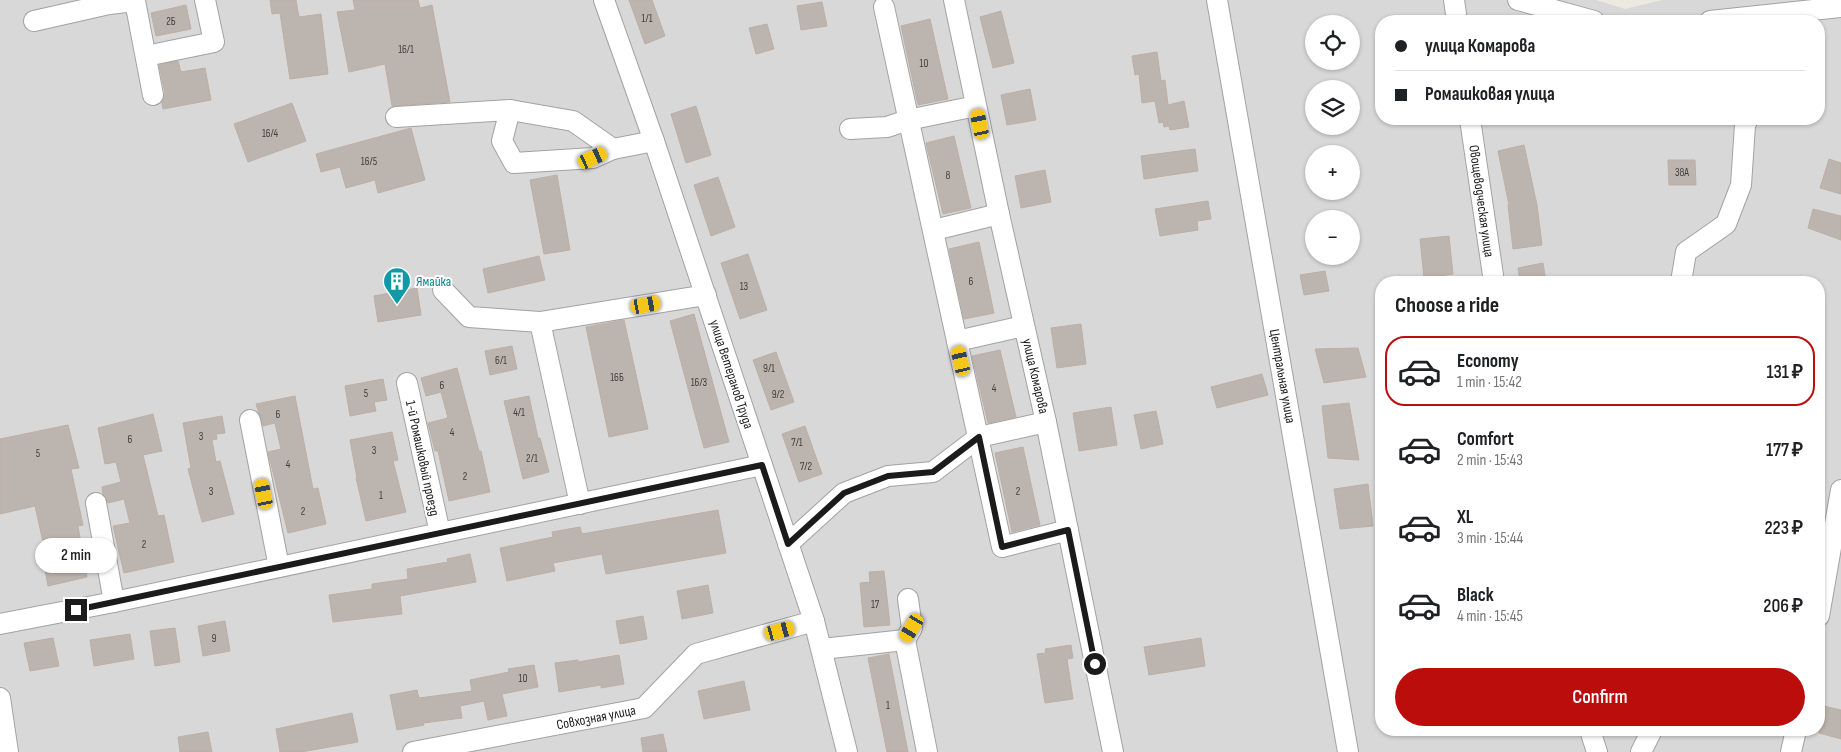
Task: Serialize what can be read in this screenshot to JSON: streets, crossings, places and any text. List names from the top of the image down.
{
  "streets": {
    "street": [
      "Овощеводческая улица",
      "улица Ветеранов Труда",
      "улица Комарова",
      "Центральная улица",
      "1-й Ромашковый проезд",
      "Совхозная улица"
    ]
  },
  "crossings": [
    ["улица Ветеранов Труда", "Совхозная улица"]
  ],
  "places": {
    "building": ["Ямайка"]
  },
  "house_numbers": [
    "1/1",
    "2Б",
    "16/1",
    "10",
    "16/4",
    "16/5",
    "38А",
    "8",
    "6",
    "13",
    "6/1",
    "9/1",
    "16Б",
    "16/3",
    "6",
    "4",
    "5",
    "9/2",
    "4/1",
    "6",
    "4",
    "3",
    "6",
    "7/1",
    "3",
    "5",
    "2/1",
    "4",
    "7/2",
    "2",
    "3",
    "2",
    "1",
    "2",
    "2",
    "17",
    "9",
    "10",
    "1"
  ],
  "page": {
    "map_buttons": ["+", "−"],
    "banner": ["улица Комарова", "Ромашковая улица"],
    "heading": "Choose a ride",
    "list": [
      {
        "name": "Economy",
        "note": "1 min · 15:42",
        "value": "131 ₽"
      },
      {
        "name": "Comfort",
        "note": "2 min · 15:43",
        "value": "177 ₽"
      },
      {
        "name": "XL",
        "note": "3 min · 15:44",
        "value": "223 ₽"
      },
      {
        "name": "Black",
        "note": "4 min · 15:45",
        "value": "206 ₽"
      }
    ],
    "bubble": "2 min",
    "buttons": "Confirm"
  }
}
